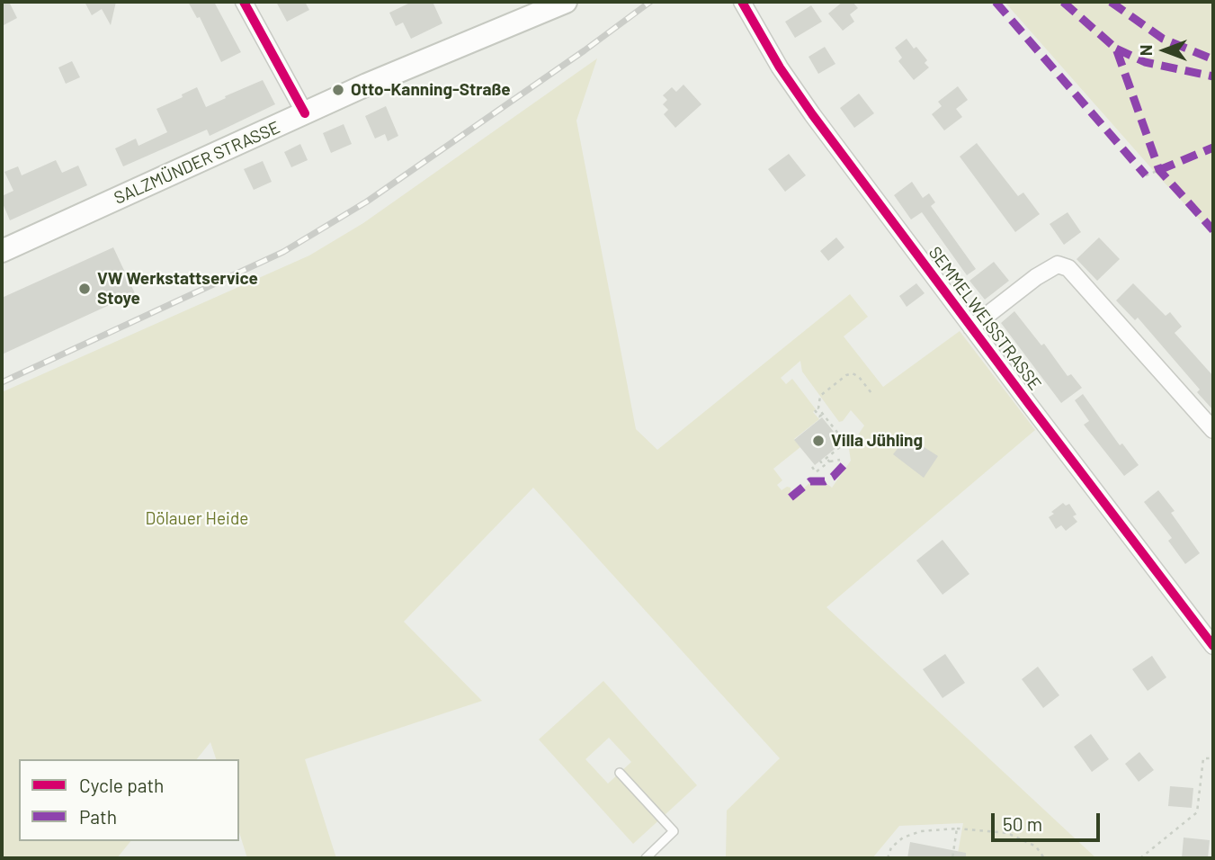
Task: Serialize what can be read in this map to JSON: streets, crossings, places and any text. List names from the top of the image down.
{
  "streets": {
    "main road": ["SALZMÜNDER STRASSE"],
    "street": ["SEMMELWEISSTRASSE"]
  },
  "parks": ["Dölauer Heide"],
  "places": ["Otto-Kanning-Straße", "VW Werkstattservice Stoye", "Villa Jühling"],
  "legend": ["Cycle path", "Path"],
  "scale_bar": "50 m",
  "north": "left"
}
